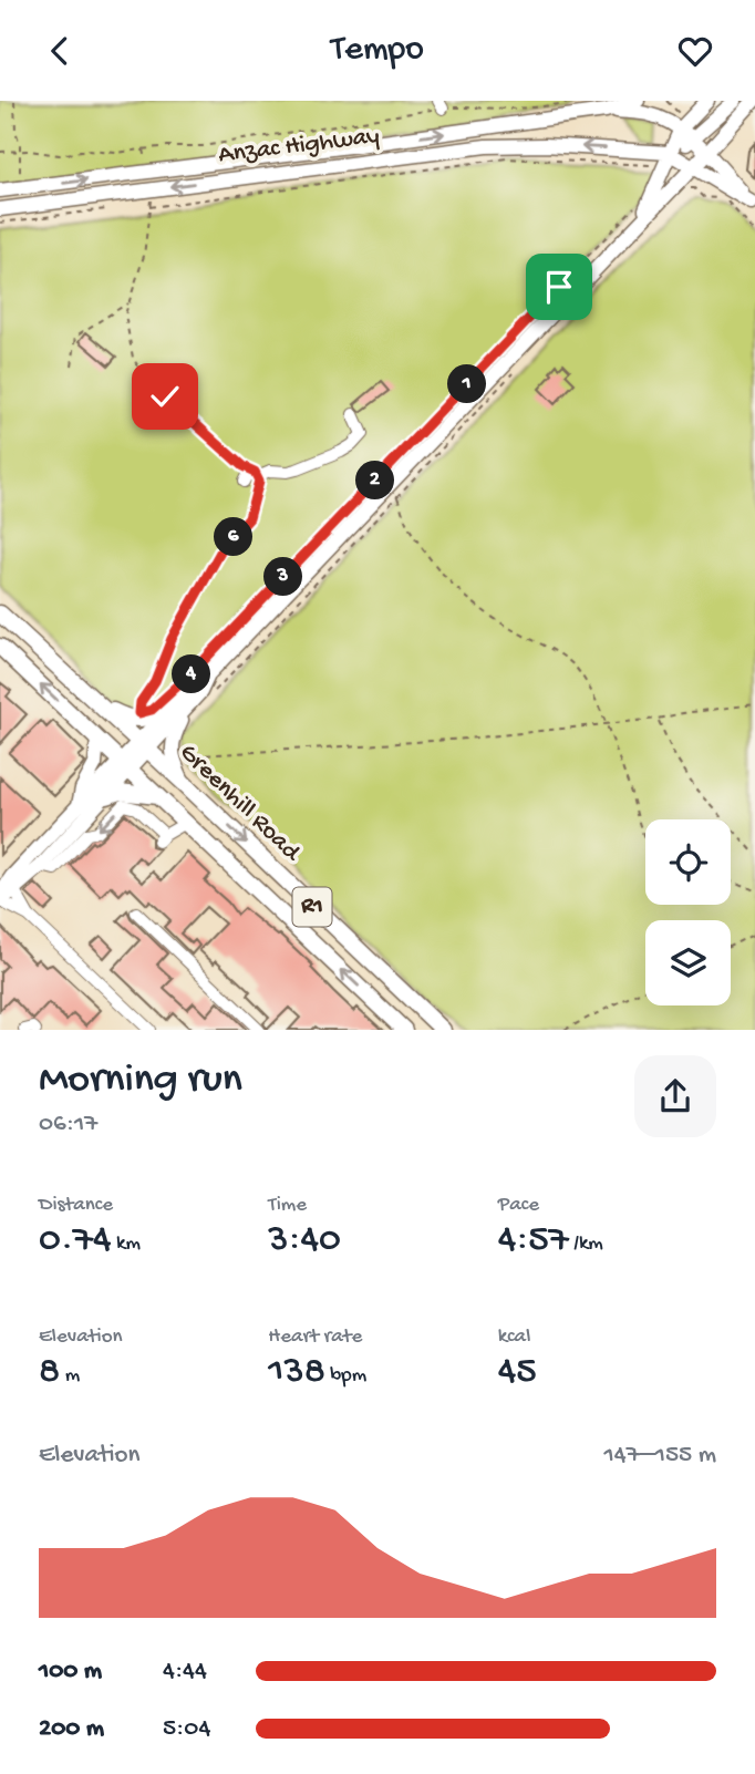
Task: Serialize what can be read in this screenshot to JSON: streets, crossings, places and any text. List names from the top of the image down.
{
  "streets": {
    "highway": ["Greenhill Road", "R1"],
    "main road": ["Anzac Highway"]
  },
  "page": {
    "header": "Tempo",
    "pins": [
      "1",
      "2",
      "6",
      "3",
      "4"
    ],
    "heading": ["Morning run", "06:17"],
    "stats": [
      ["Distance", "0.74 km"],
      ["Time", "3:40"],
      ["Pace", "4:57 /km"],
      ["Elevation", "8 m"],
      ["Heart rate", "138 bpm"],
      ["kcal", "45"]
    ],
    "chart": ["Elevation", "147–155 m"],
    "list": [
      {
        "name": "100 m",
        "note": "4:44"
      },
      {
        "name": "200 m",
        "note": "5:04"
      }
    ]
  }
}
